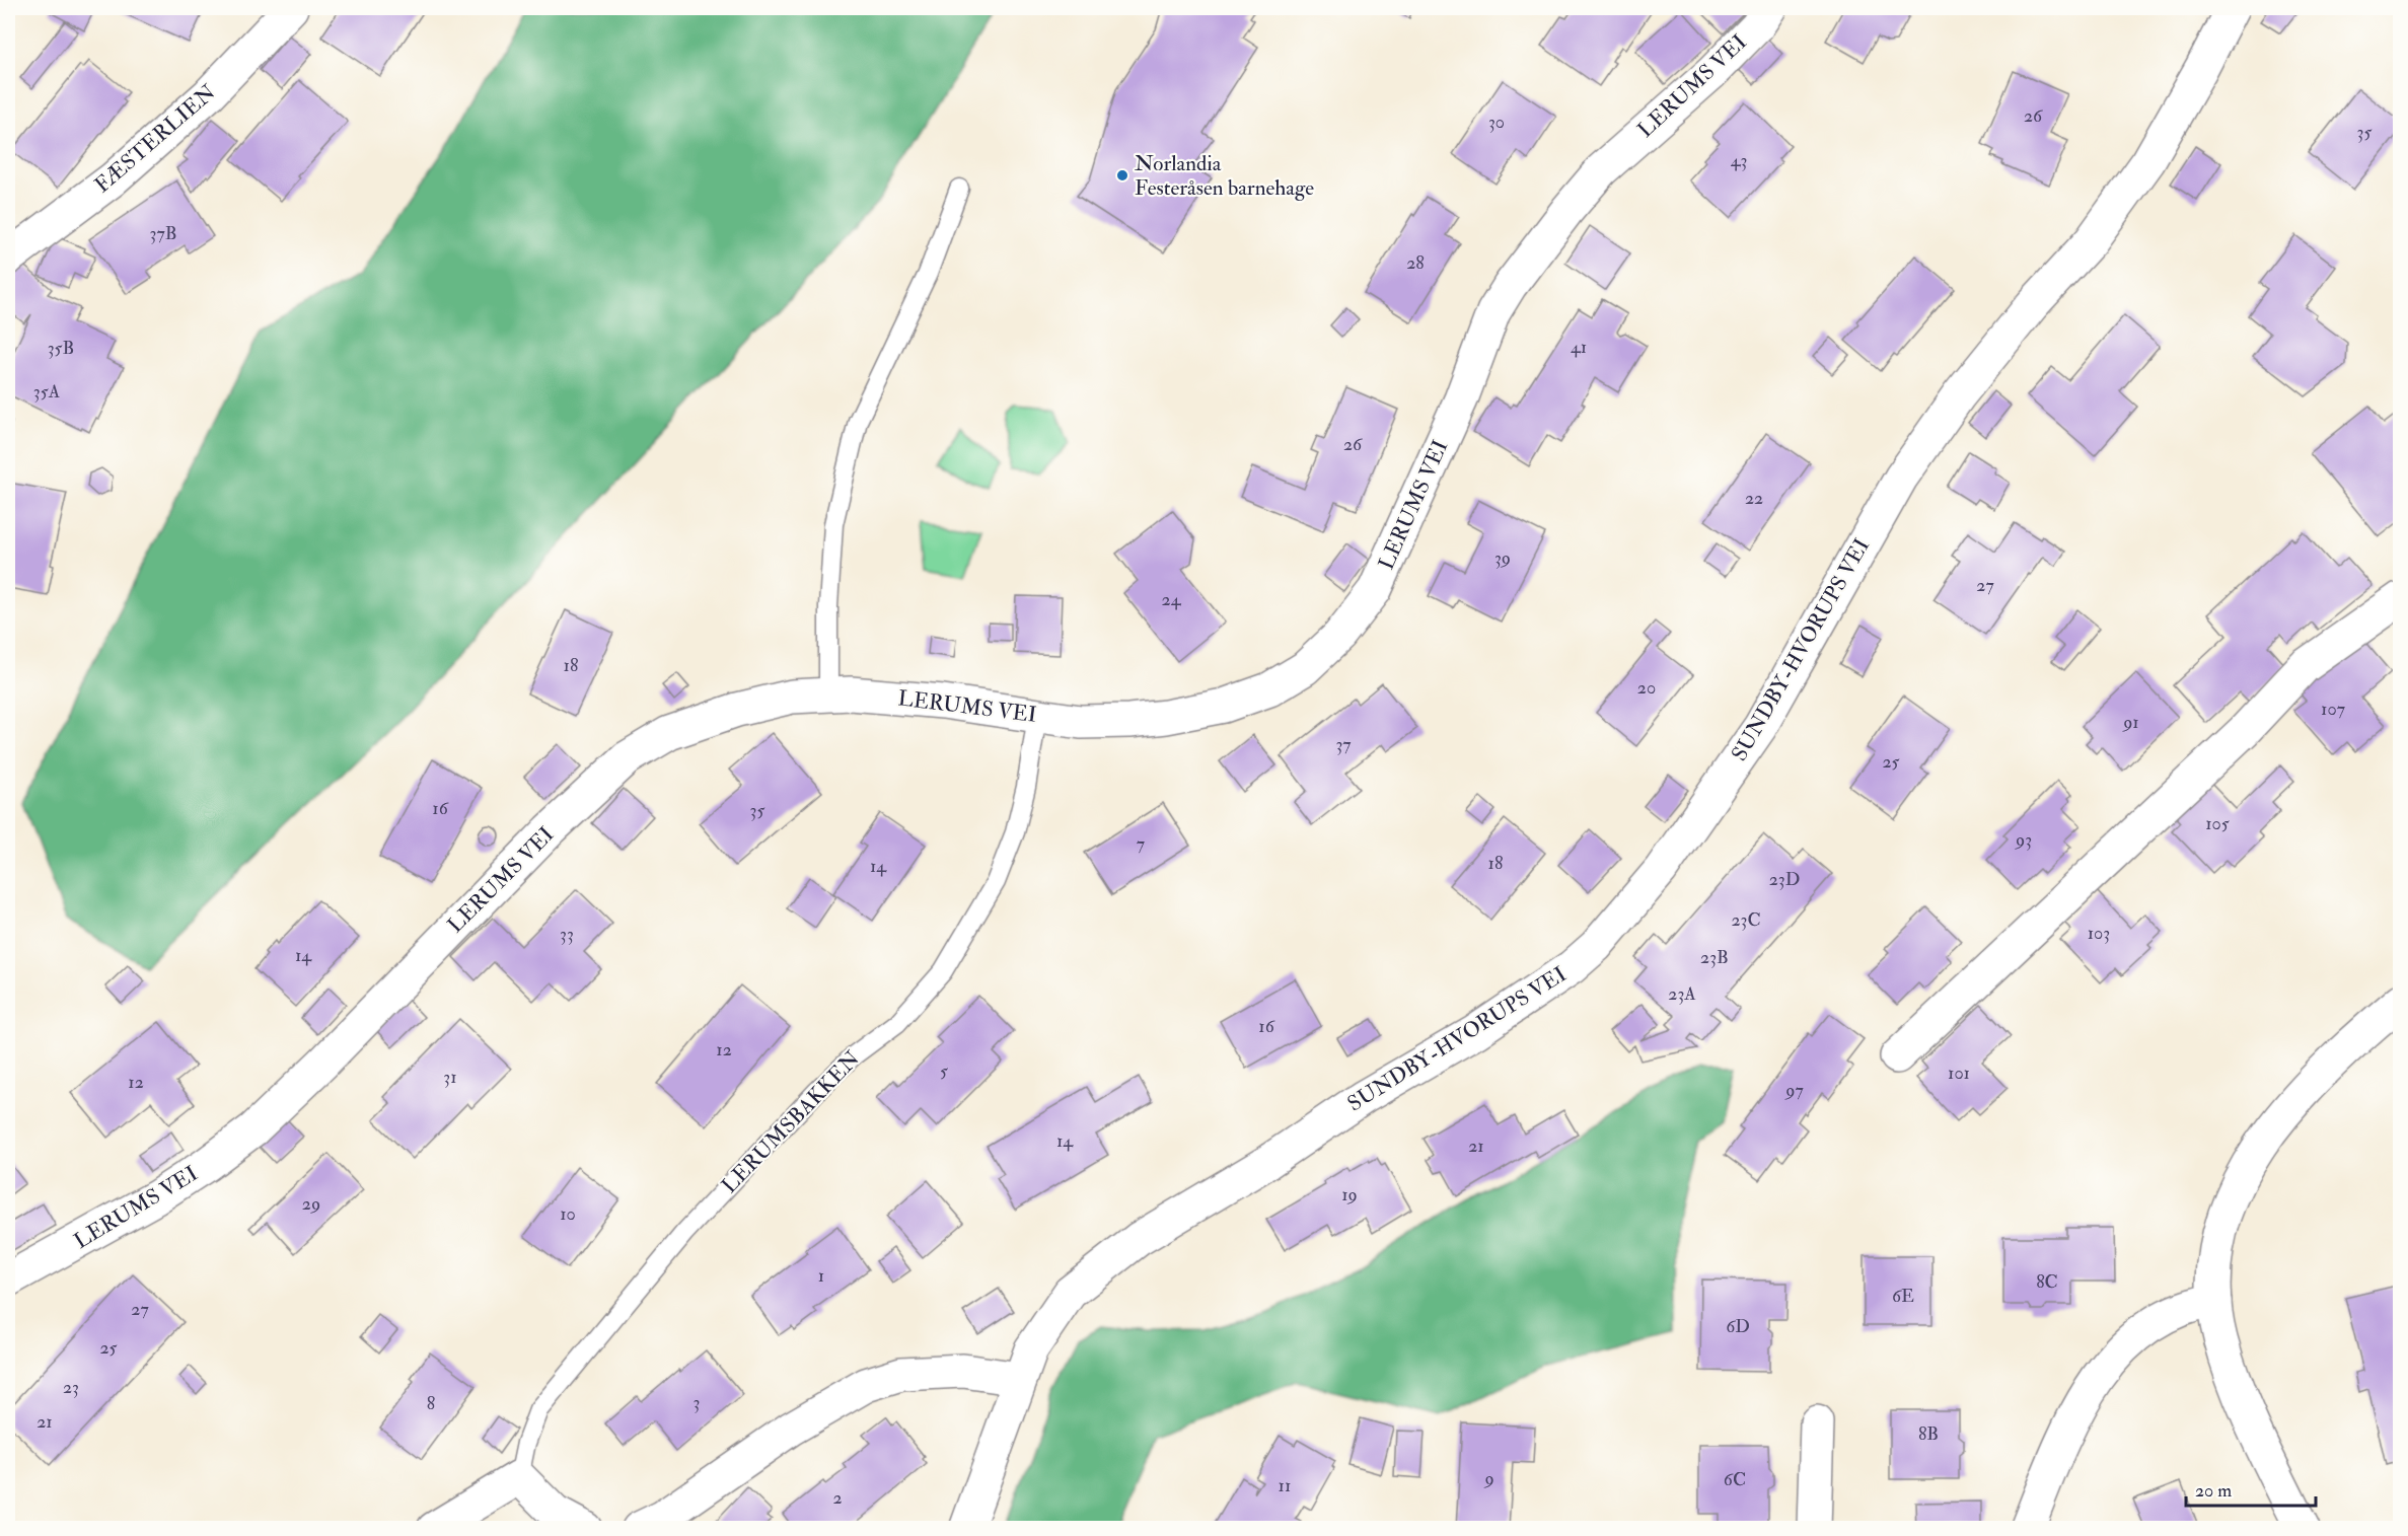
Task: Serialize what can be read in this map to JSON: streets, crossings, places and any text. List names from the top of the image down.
{
  "streets": {
    "street": ["LERUMS VEI", "FÆSTERLIEN", "SUNDBY-HVORUPS VEI"],
    "lane": ["LERUMSBAKKEN"]
  },
  "crossings": [
    ["LERUMS VEI", "LERUMSBAKKEN"]
  ],
  "places": ["Norlandia Festeråsen barnehage"],
  "house_numbers": [
    "26",
    "30",
    "35",
    "43",
    "37B",
    "28",
    "41",
    "35B",
    "35A",
    "26",
    "22",
    "39",
    "27",
    "24",
    "18",
    "20",
    "107",
    "91",
    "37",
    "25",
    "16",
    "35",
    "105",
    "93",
    "7",
    "18",
    "14",
    "23D",
    "23C",
    "103",
    "33",
    "14",
    "23B",
    "23A",
    "16",
    "12",
    "5",
    "101",
    "31",
    "12",
    "97",
    "14",
    "21",
    "19",
    "29",
    "10",
    "1",
    "8C",
    "6E",
    "27",
    "6D",
    "25",
    "23",
    "3",
    "8",
    "21",
    "8B",
    "9",
    "6C",
    "11",
    "2"
  ],
  "scale_bar": "20 m"
}
